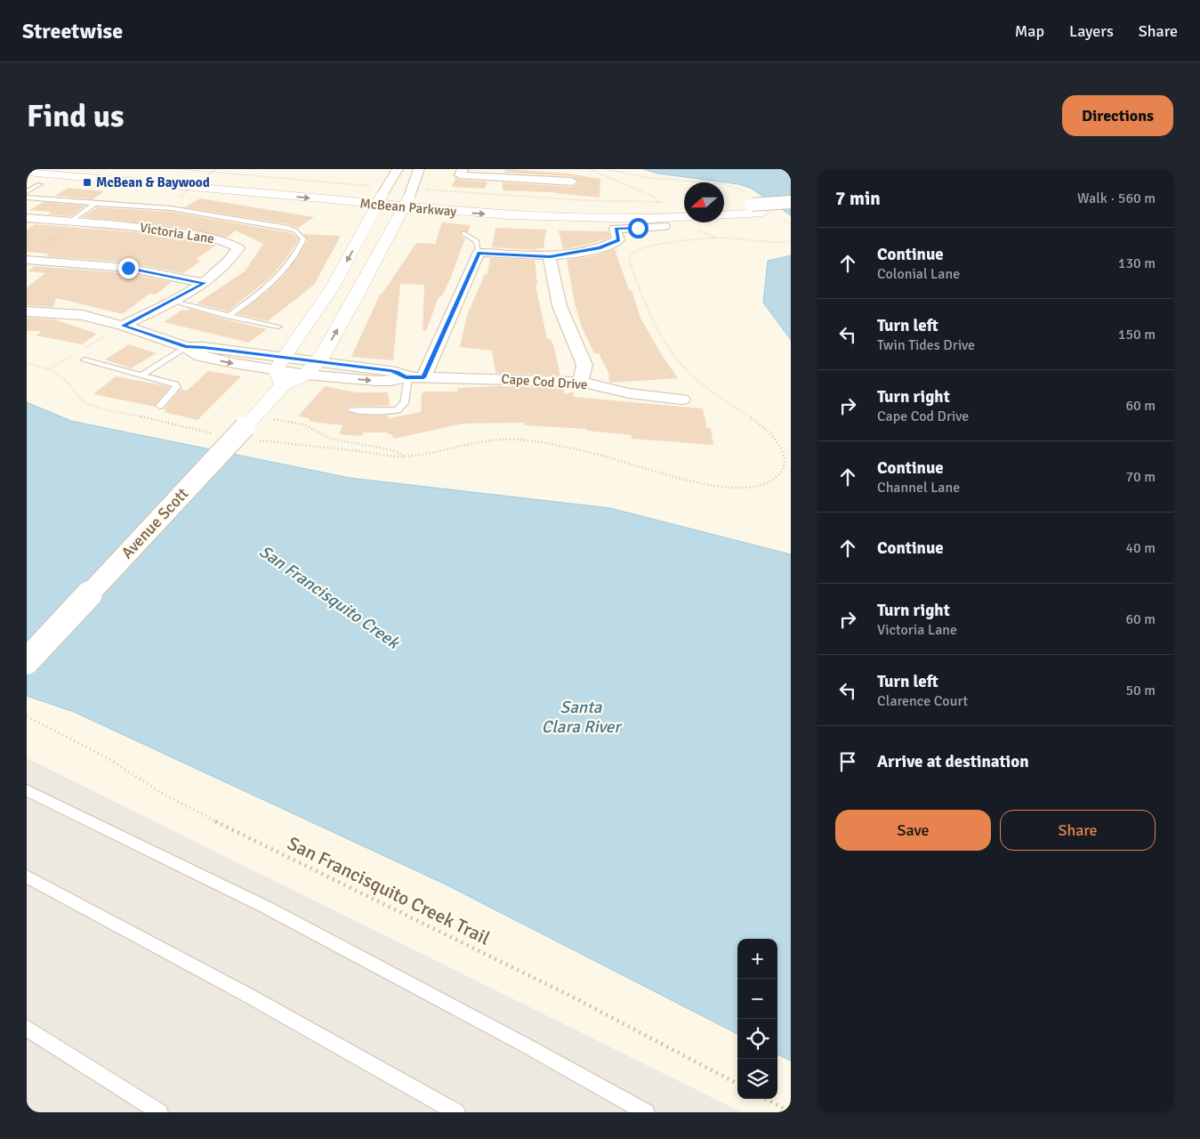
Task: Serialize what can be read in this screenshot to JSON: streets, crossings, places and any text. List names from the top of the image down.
{
  "streets": {
    "main road": ["McBean Parkway", "Avenue Scott"],
    "street": ["Victoria Lane", "Cape Cod Drive"],
    "path": ["San Francisquito Creek Trail"]
  },
  "crossings": [
    ["McBean Parkway", "Avenue Scott"],
    ["Cape Cod Drive", "Avenue Scott"]
  ],
  "water": ["San Francisquito Creek", "Santa Clara River"],
  "places": {
    "transit": ["McBean & Baywood"]
  },
  "north": "left",
  "page": {
    "header": "Streetwise",
    "nav": ["Map", "Layers", "Share"],
    "buttons": [
      "Directions",
      ["Save", "Share"]
    ],
    "title": "Find us",
    "heading": ["7 min", "Walk · 560 m"],
    "list": [
      ["Continue", "Colonial Lane", "130 m"],
      ["Turn left", "Twin Tides Drive", "150 m"],
      ["Turn right", "Cape Cod Drive", "60 m"],
      ["Continue", "Channel Lane", "70 m"],
      ["Continue", "40 m"],
      ["Turn right", "Victoria Lane", "60 m"],
      ["Turn left", "Clarence Court", "50 m"],
      "Arrive at destination"
    ],
    "map_buttons": ["+", "−"]
  }
}
